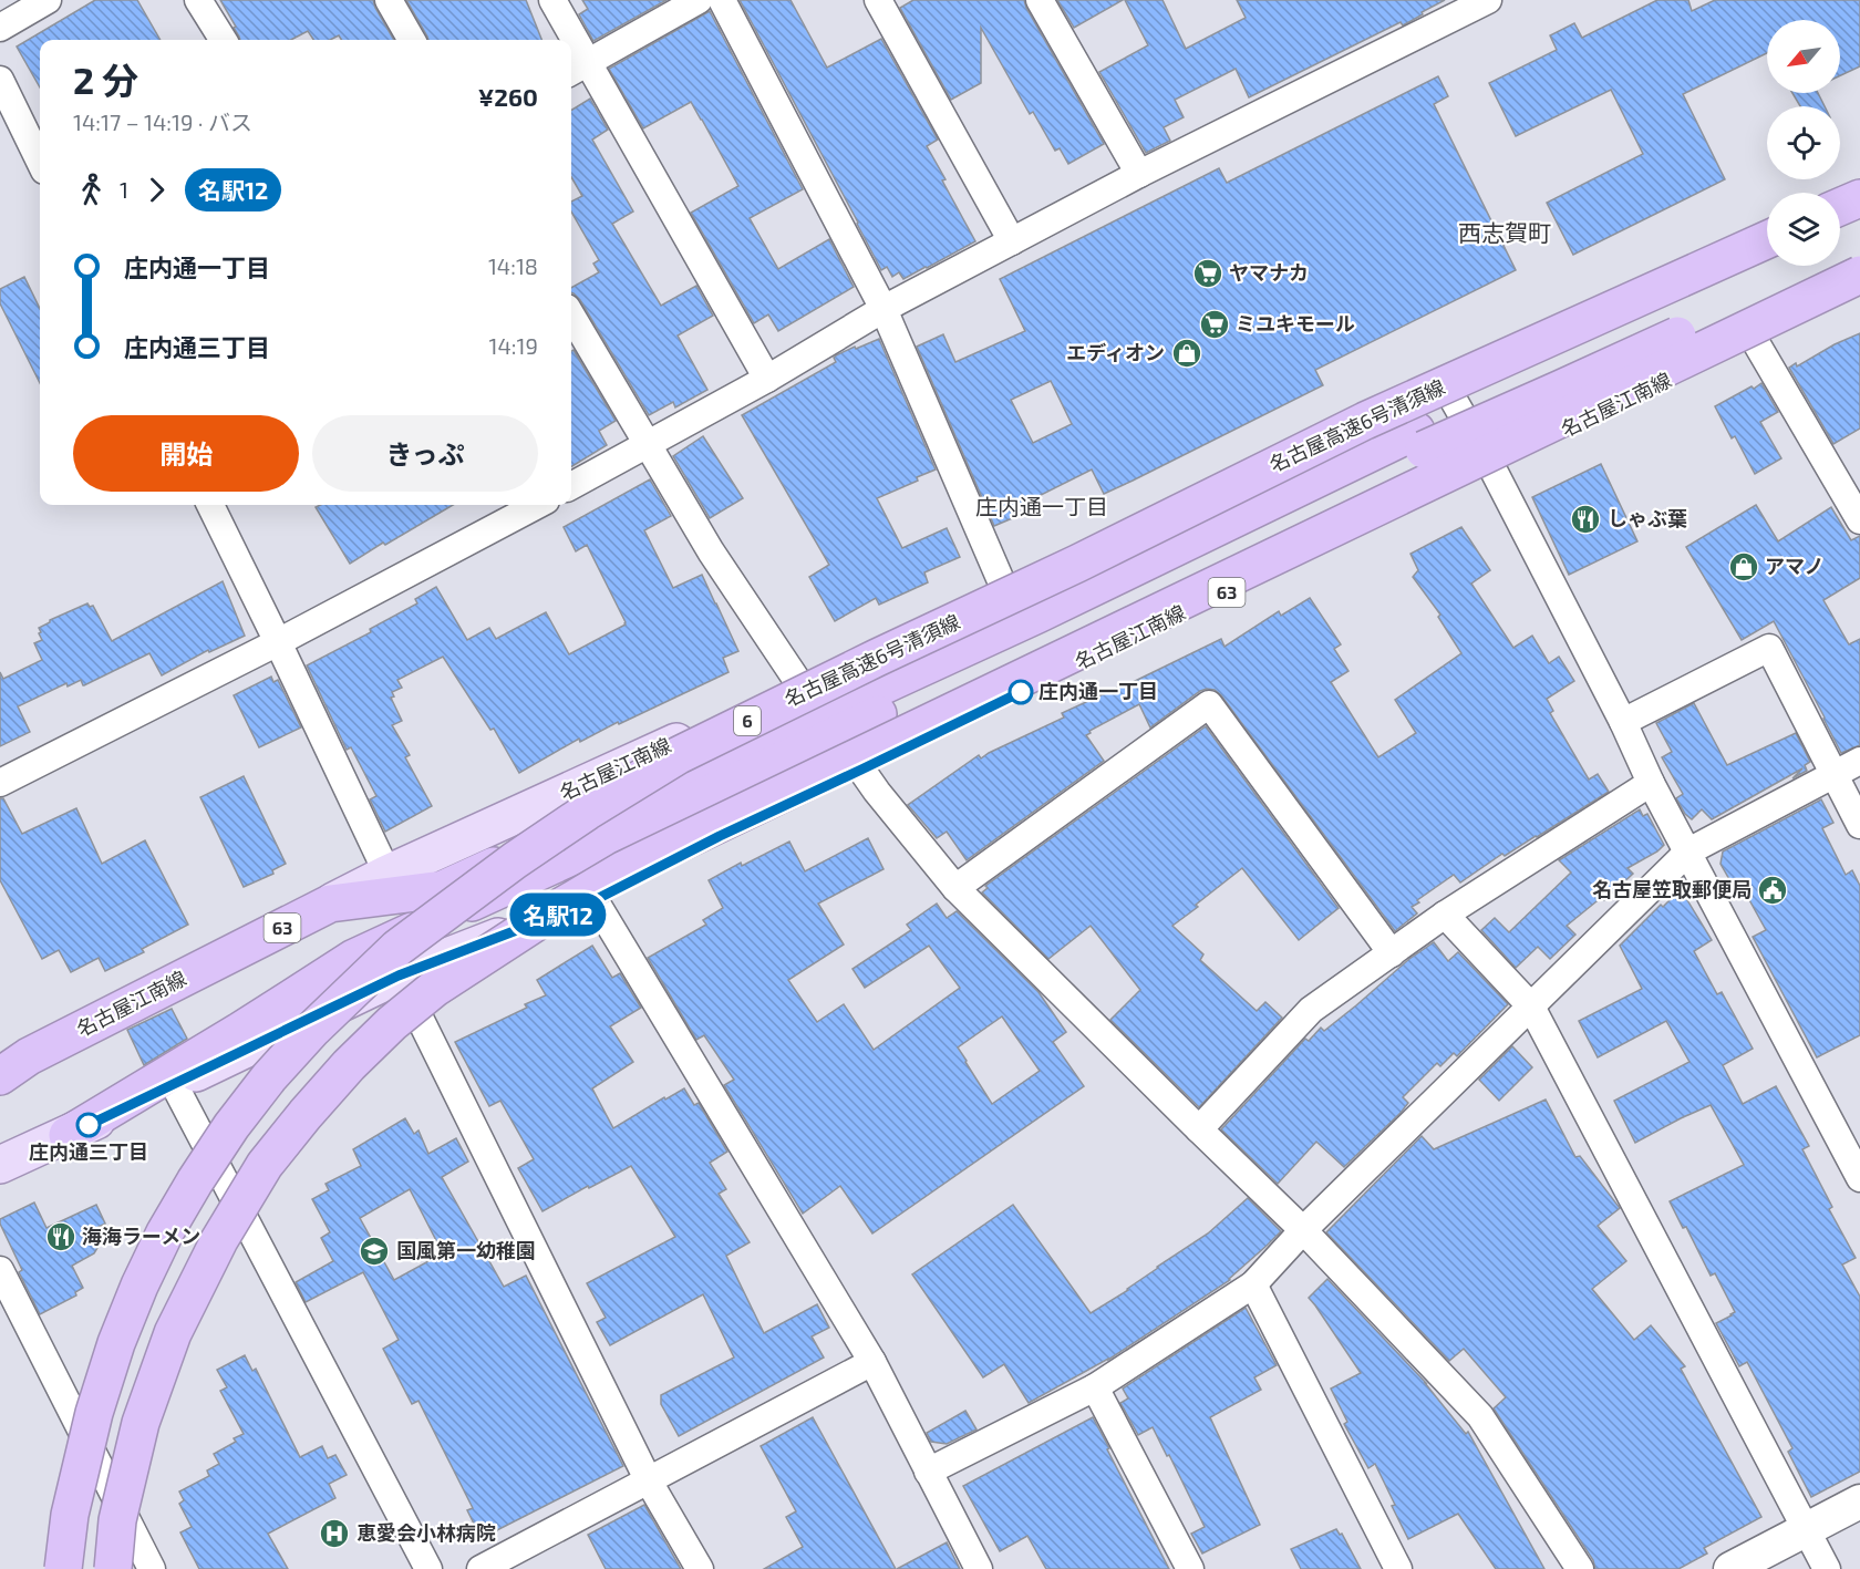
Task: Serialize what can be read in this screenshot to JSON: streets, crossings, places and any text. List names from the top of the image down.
{
  "streets": {
    "highway": ["名古屋高速6号清須線", "6"],
    "main road": ["名古屋江南線", "63"]
  },
  "districts": ["西志賀町", "庄内通一丁目"],
  "places": {
    "supermarket": ["ヤマナカ", "ミユキモール"],
    "shop": ["エディオン", "アマノ"],
    "restaurant": ["しゃぶ葉", "海海ラーメン"],
    "other": ["庄内通一丁目", "庄内通三丁目"],
    "public building": ["名古屋笠取郵便局"],
    "school or university": ["国風第一幼稚園"],
    "hospital": ["恵愛会小林病院"]
  },
  "lines": ["bus line 名駅12"],
  "north": "bottom left",
  "page": {
    "on_map": "名駅12",
    "heading": ["2 分", "14:17 – 14:19 · バス", "¥260"],
    "legs": ["1", "名駅12"],
    "list": [
      {
        "name": "庄内通一丁目",
        "value": "14:18"
      },
      {
        "name": "庄内通三丁目",
        "value": "14:19"
      }
    ],
    "buttons": ["開始", "きっぷ"]
  }
}
